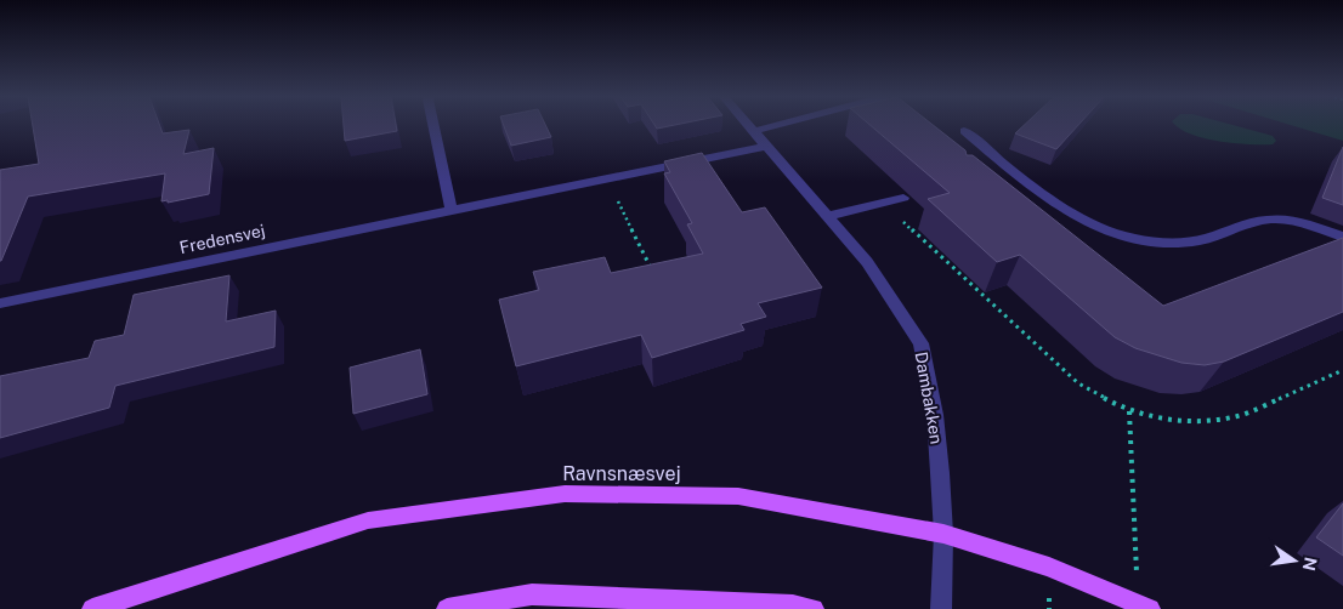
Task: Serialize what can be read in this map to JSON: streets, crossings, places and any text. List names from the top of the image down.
{
  "streets": {
    "main road": ["Ravnsnæsvej"],
    "street": ["Fredensvej", "Dambakken"]
  },
  "crossings": [
    ["Fredensvej", "Dambakken"],
    ["Dambakken", "Ravnsnæsvej"]
  ],
  "north": "right"
}
